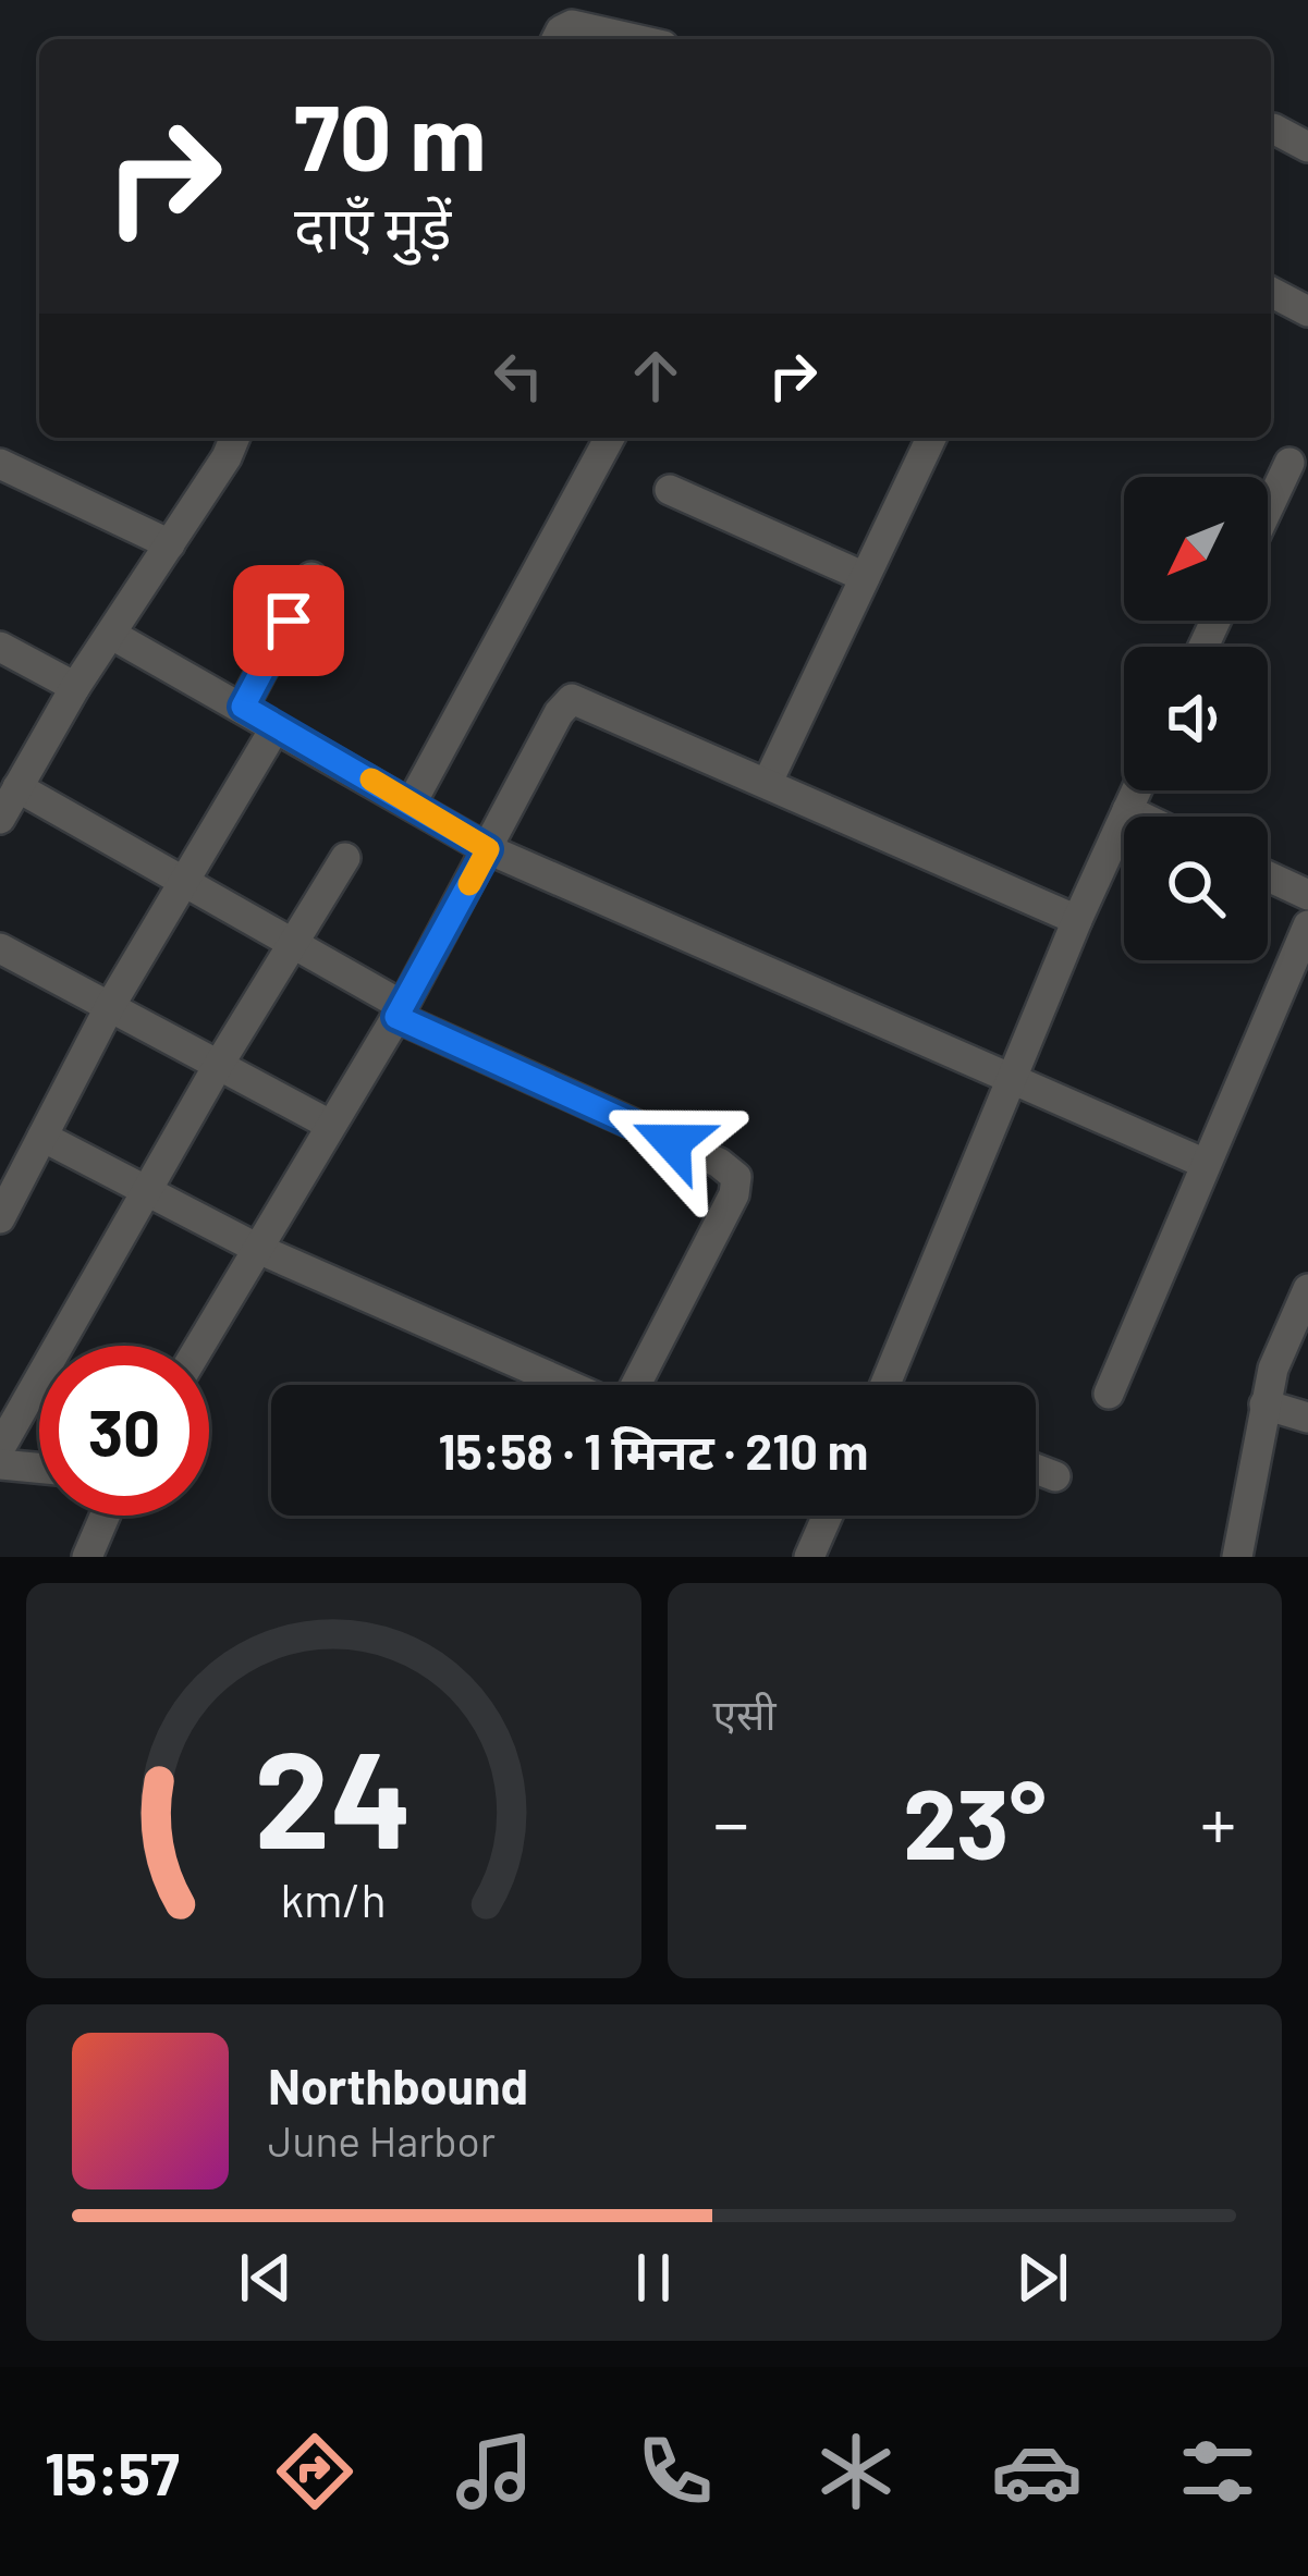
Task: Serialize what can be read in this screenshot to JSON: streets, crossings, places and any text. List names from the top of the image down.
{
  "north": "bottom left",
  "page": {
    "turn": ["70 m", "दाएँ मुड़ें"],
    "limit": "30",
    "trip": "15:58 · 1 मिनट · 210 m",
    "tile": "एसी",
    "heat": ["−", "23°", "+"],
    "song": ["Northbound", "June Harbor"],
    "tabs": "15:57",
    "gauge": ["24", "km/h"]
  }
}
